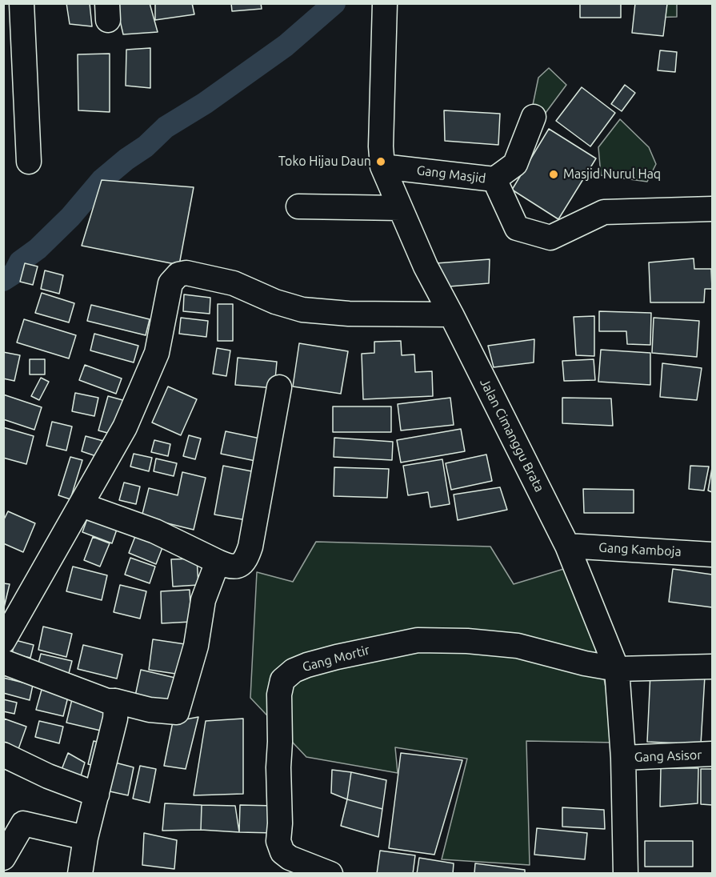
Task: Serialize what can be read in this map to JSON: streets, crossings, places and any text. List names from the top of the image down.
{
  "streets": {
    "street": [
      "Gang Masjid",
      "Jalan Cimanggu Brata",
      "Gang Kamboja",
      "Gang Mortir",
      "Gang Asisor"
    ]
  },
  "crossings": [
    ["Gang Masjid", "Jalan Cimanggu Brata"],
    ["Jalan Cimanggu Brata", "Gang Kamboja"],
    ["Jalan Cimanggu Brata", "Gang Mortir"],
    ["Jalan Cimanggu Brata", "Gang Asisor"]
  ],
  "places": ["Toko Hijau Daun", "Masjid Nurul Haq"]
}
